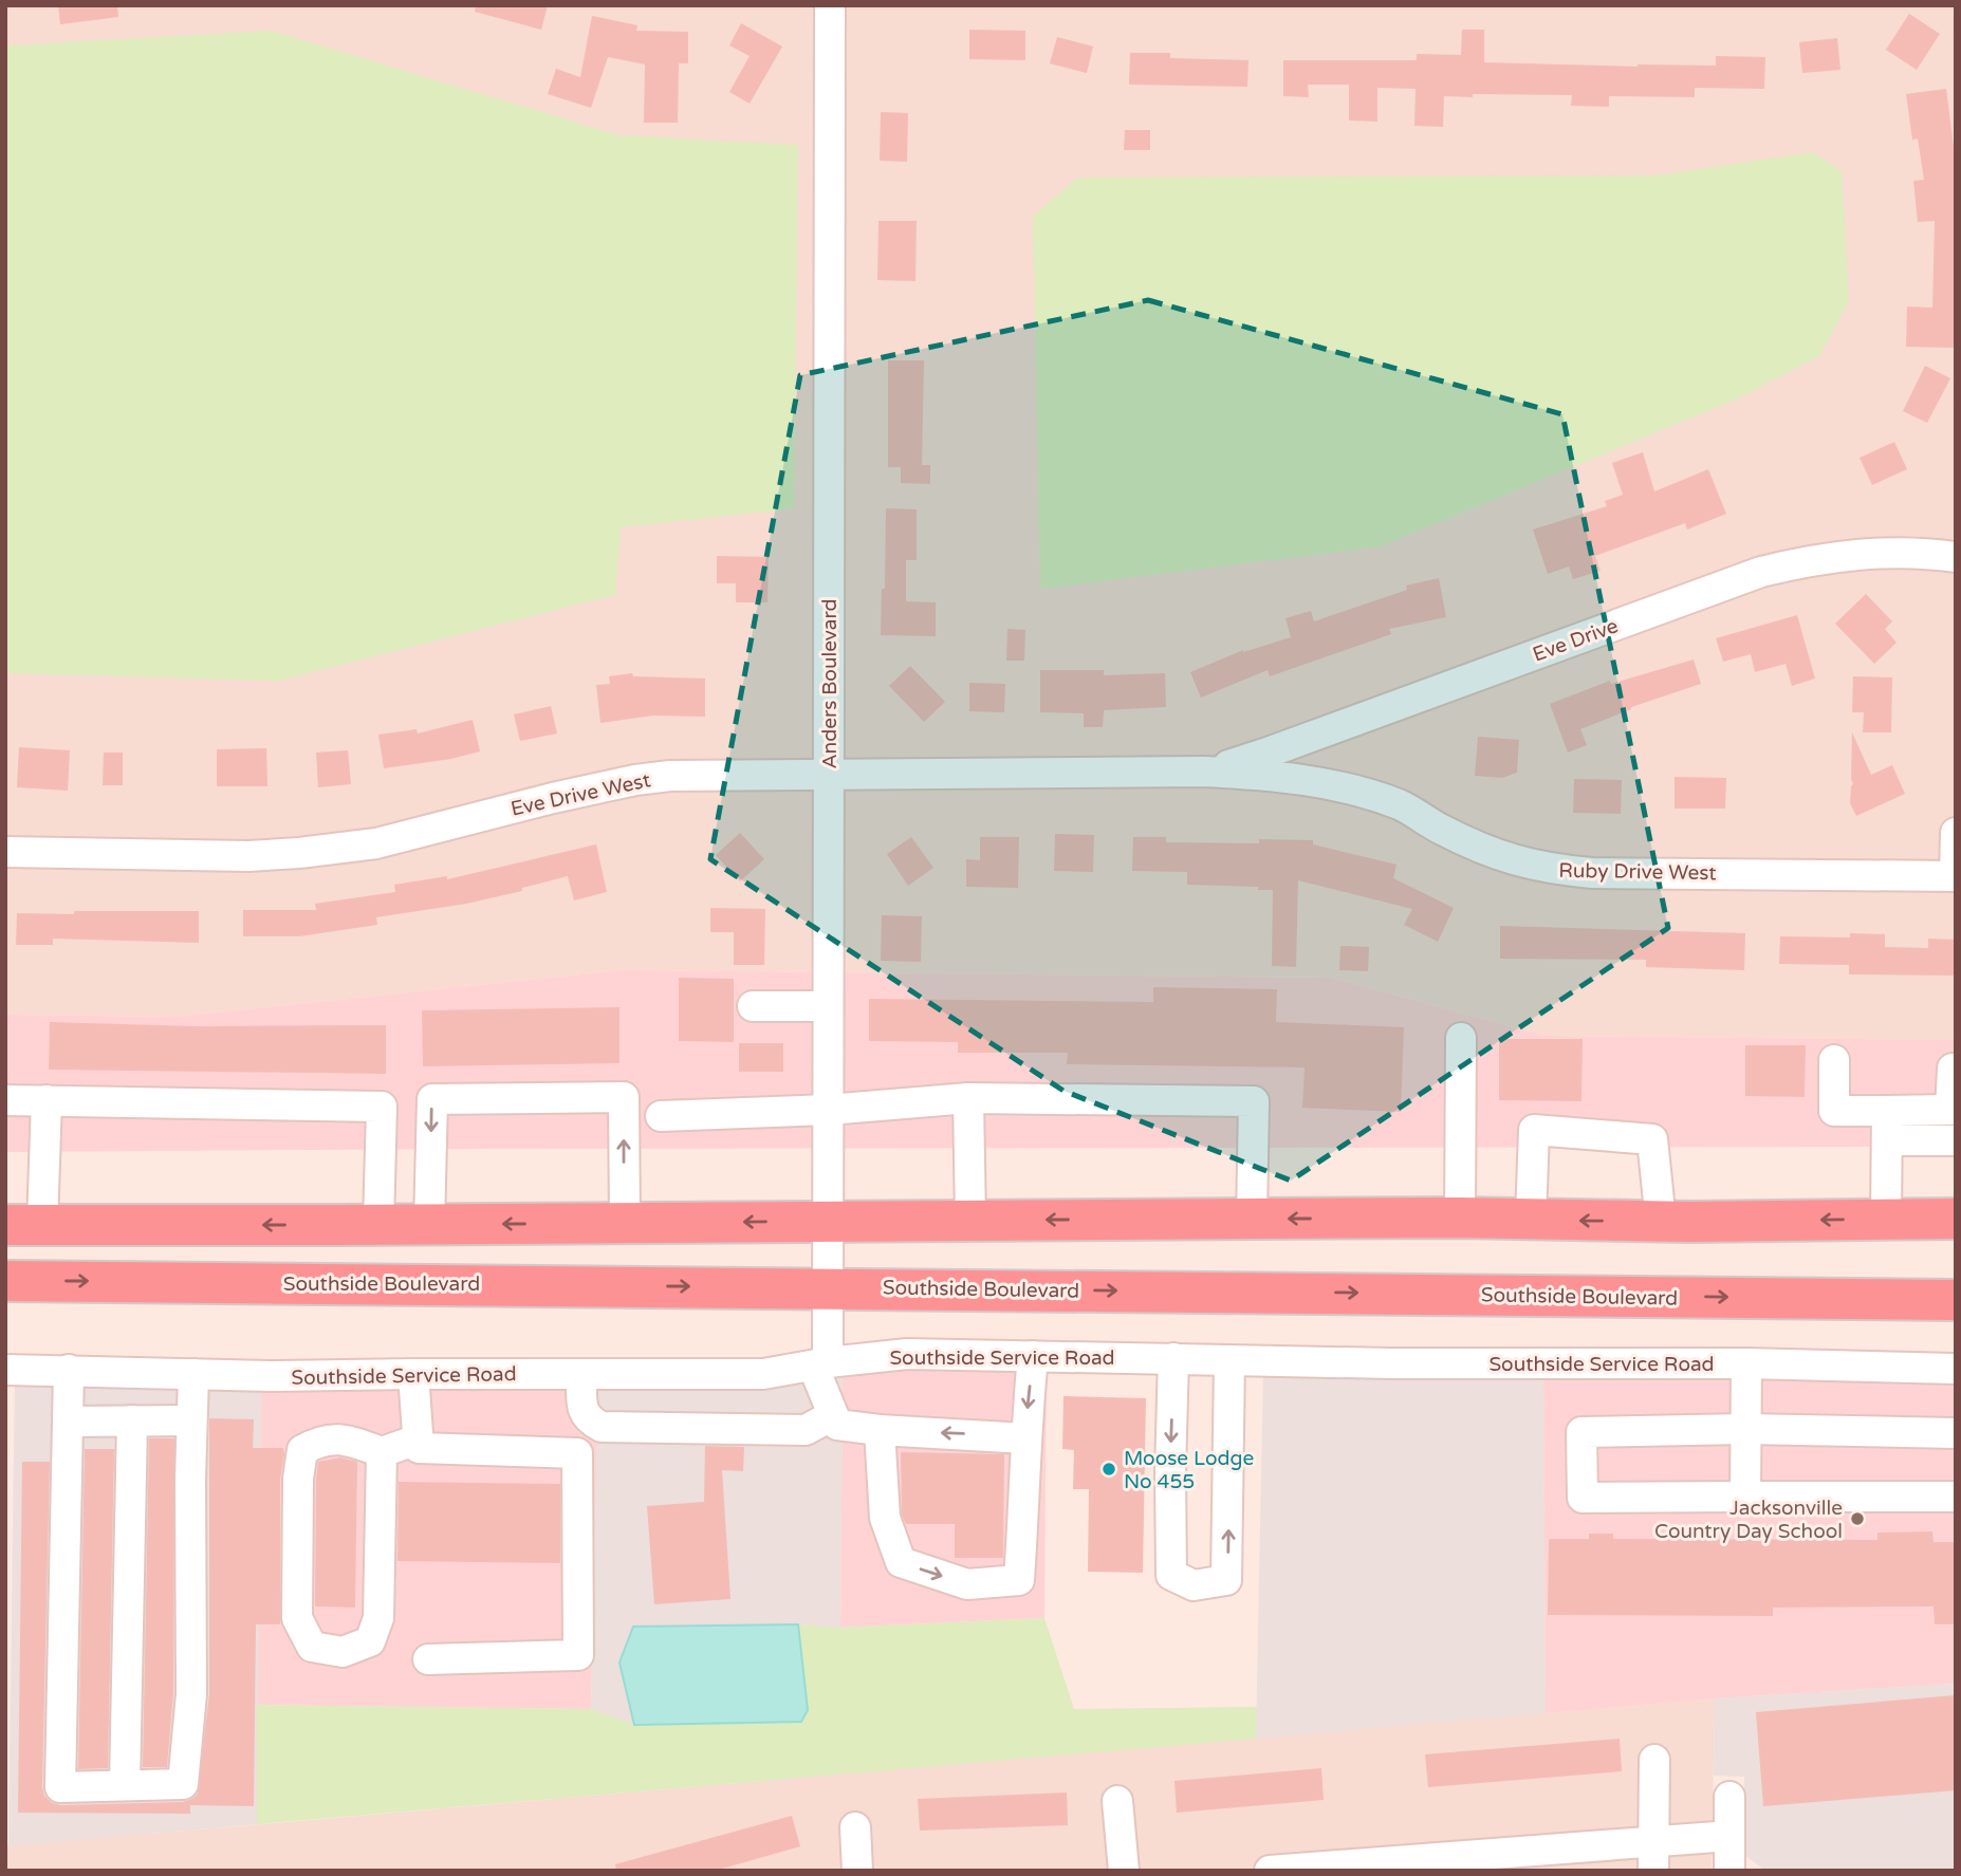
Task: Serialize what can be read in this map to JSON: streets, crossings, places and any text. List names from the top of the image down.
{
  "streets": {
    "highway": ["Southside Boulevard"],
    "street": [
      "Eve Drive",
      "Anders Boulevard",
      "Eve Drive West",
      "Ruby Drive West",
      "Southside Service Road"
    ]
  },
  "crossings": [
    ["Eve Drive", "Eve Drive West"],
    ["Eve Drive", "Ruby Drive West"],
    ["Anders Boulevard", "Eve Drive West"],
    ["Anders Boulevard", "Southside Boulevard"],
    ["Anders Boulevard", "Southside Service Road"],
    ["Eve Drive West", "Ruby Drive West"]
  ],
  "places": ["Moose Lodge No 455", "Jacksonville Country Day School"]
}
